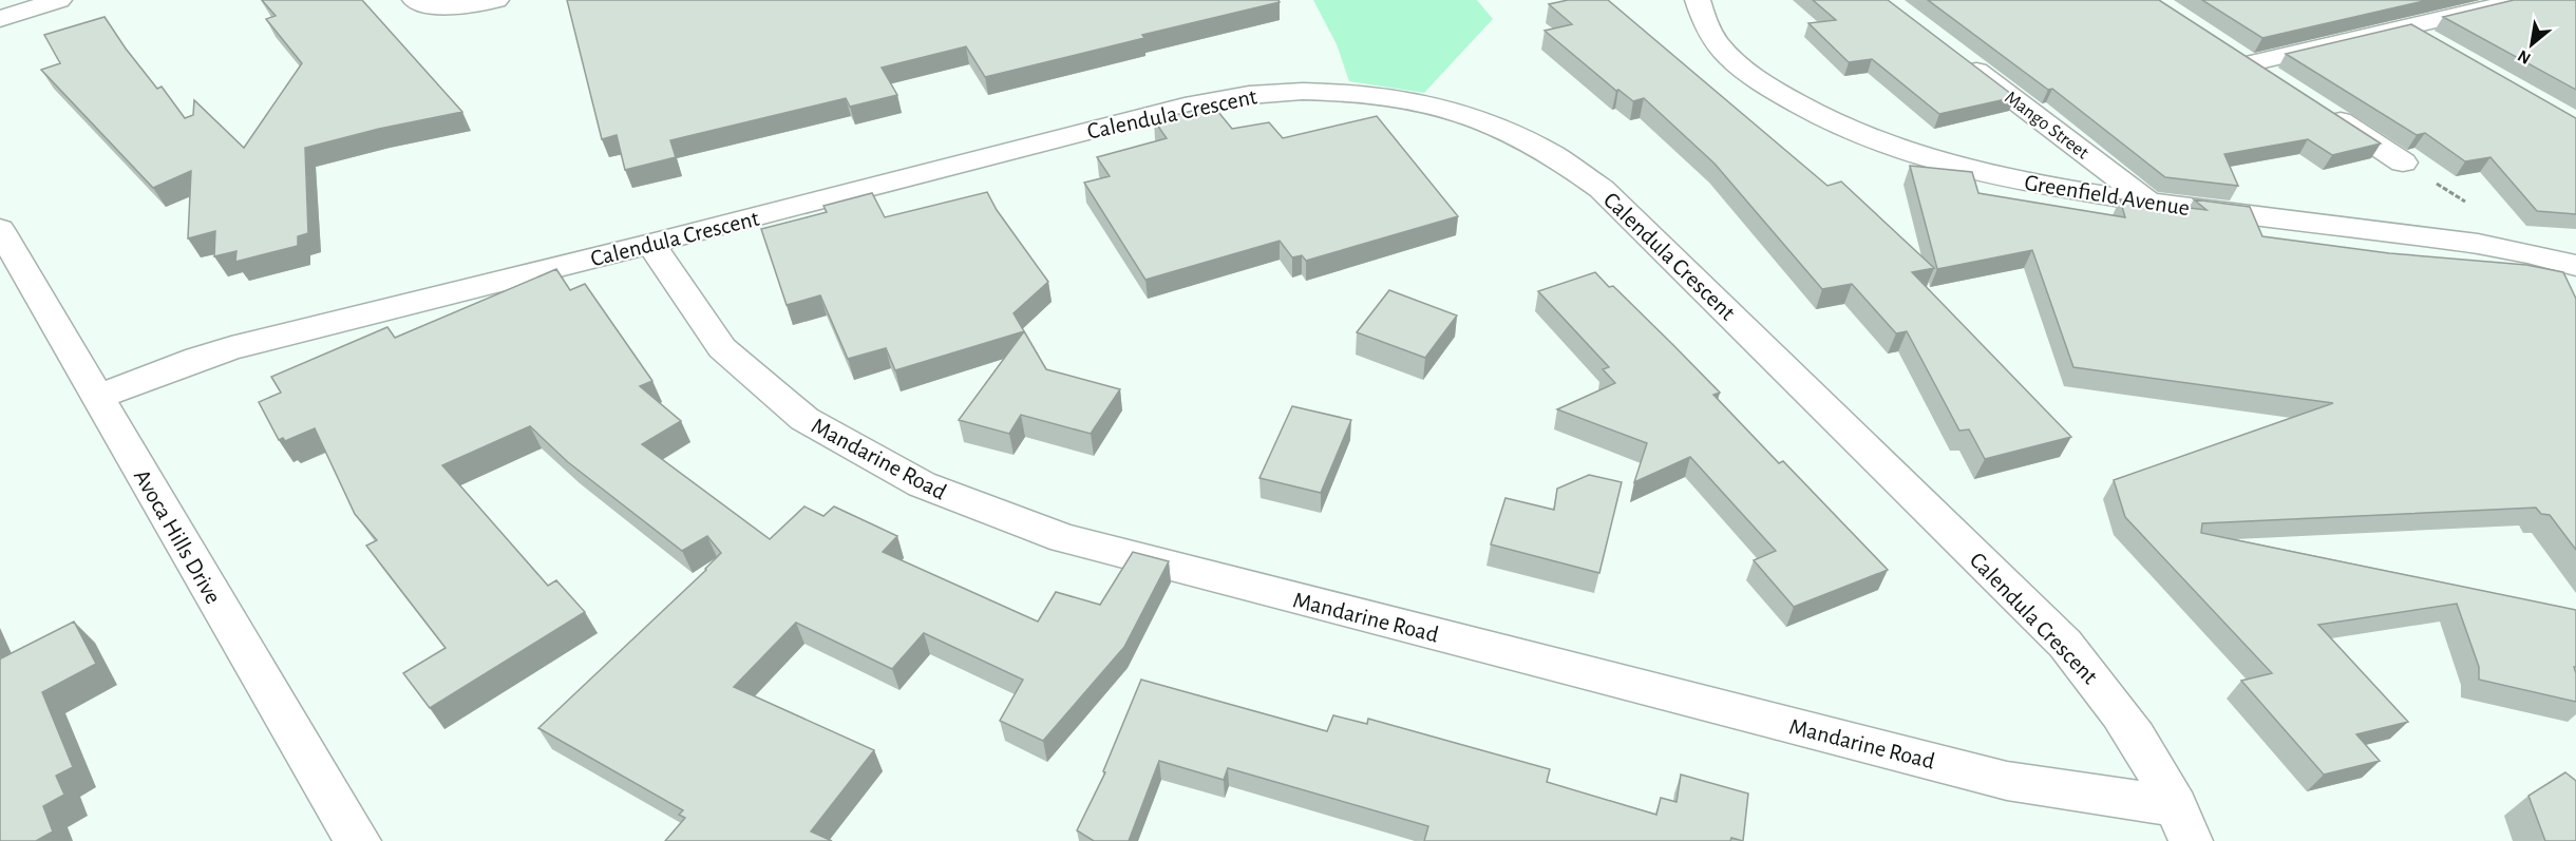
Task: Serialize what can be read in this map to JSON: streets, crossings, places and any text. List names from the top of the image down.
{
  "streets": {
    "street": [
      "Calendula Crescent",
      "Mango Street",
      "Greenfield Avenue",
      "Mandarine Road",
      "Avoca Hills Drive"
    ]
  },
  "crossings": [
    ["Calendula Crescent", "Mandarine Road"],
    ["Calendula Crescent", "Avoca Hills Drive"],
    ["Mango Street", "Greenfield Avenue"]
  ],
  "north": "bottom left"
}
